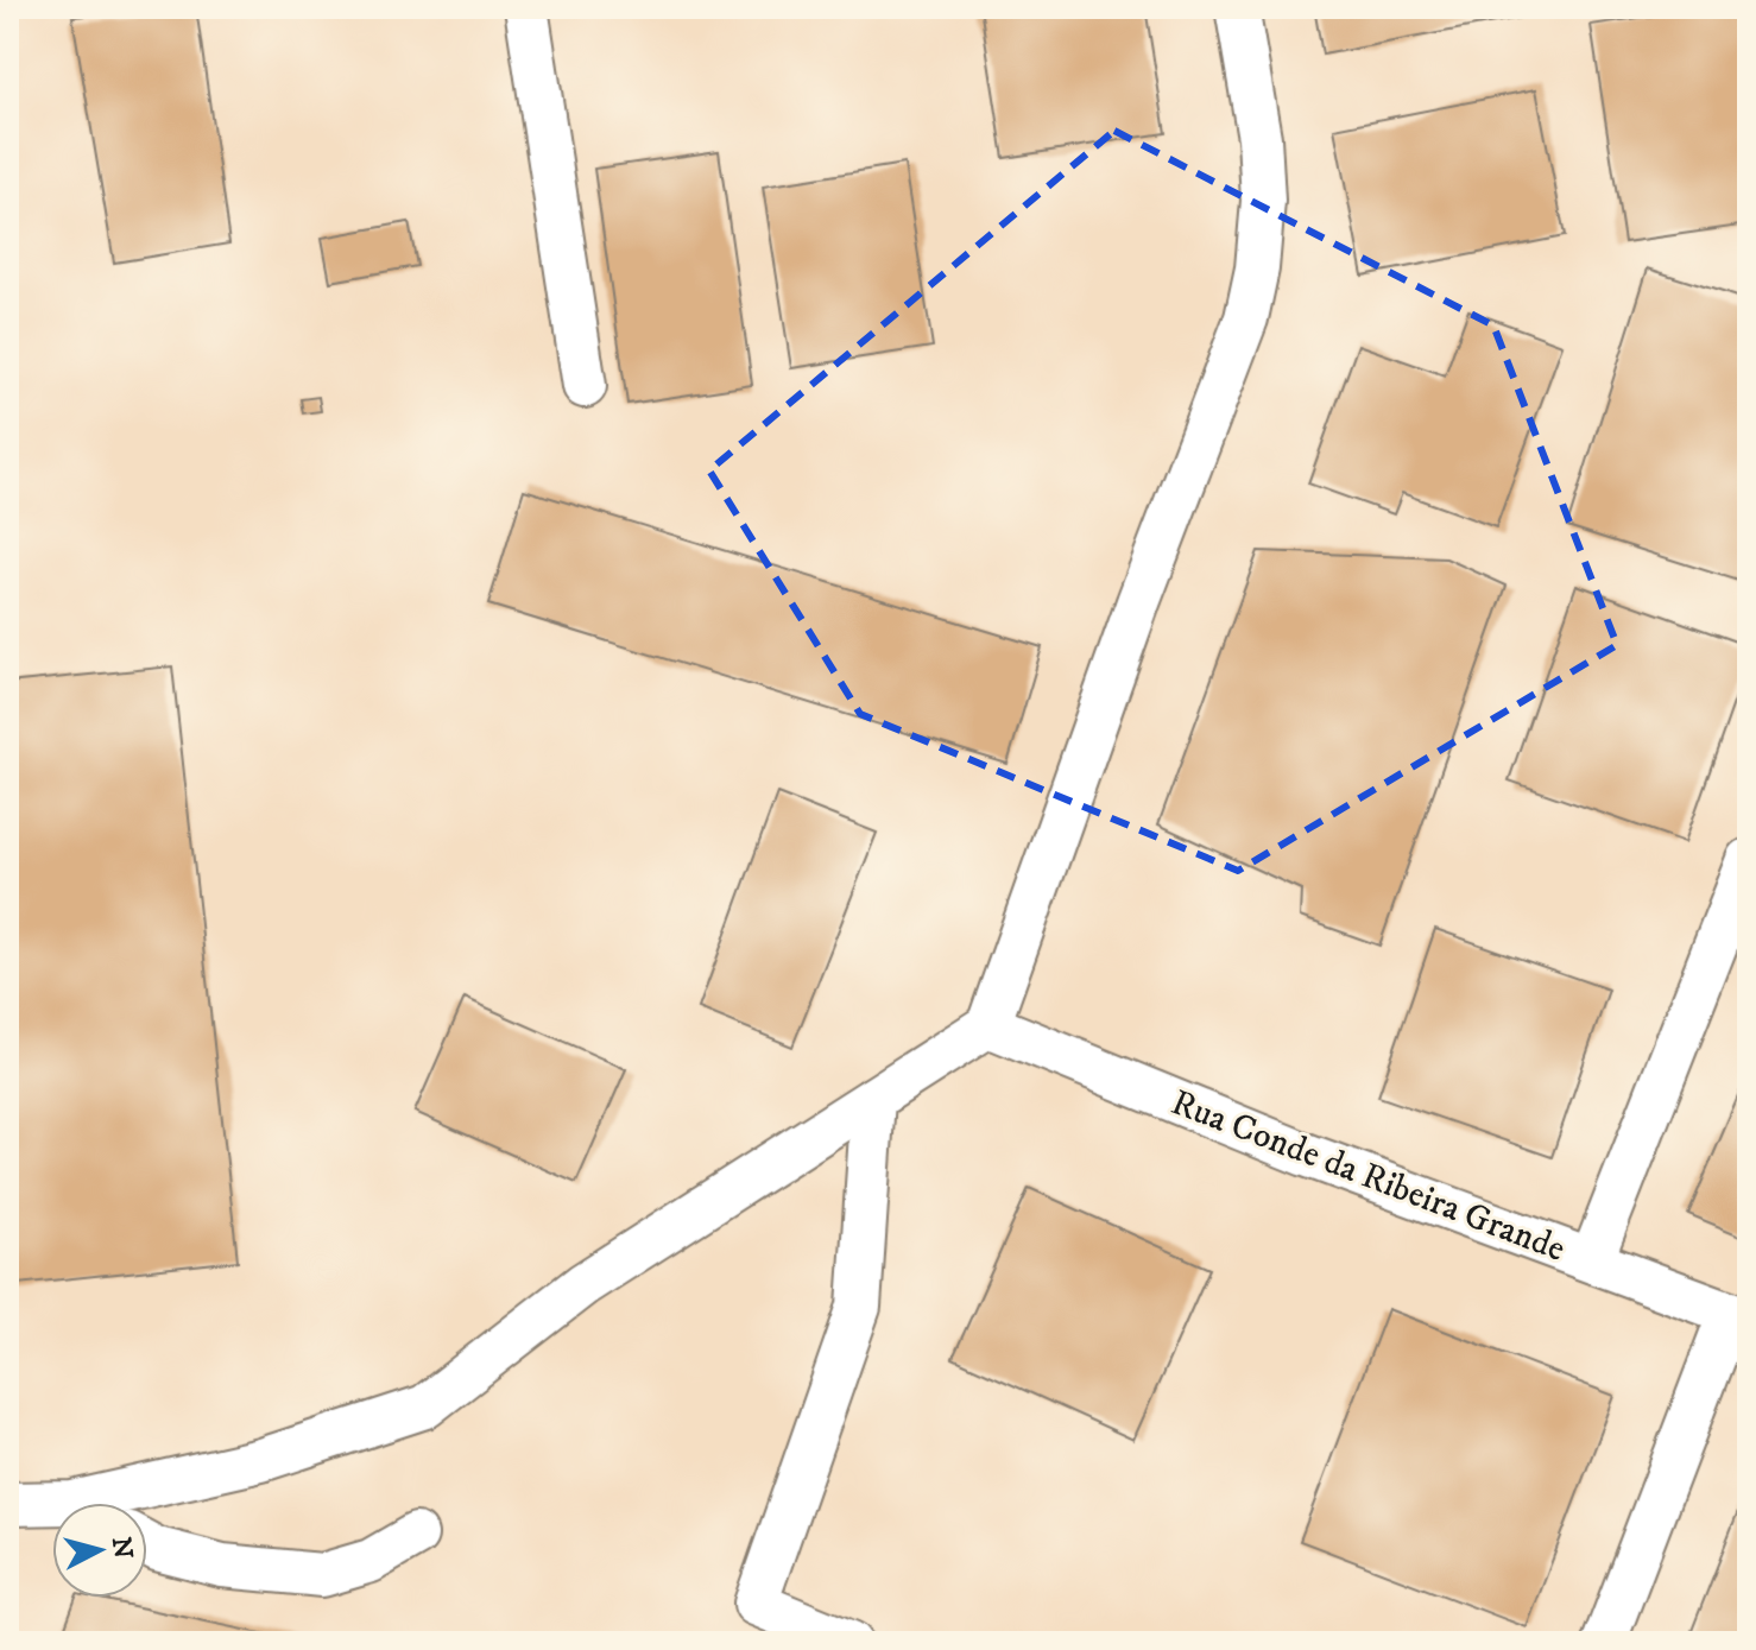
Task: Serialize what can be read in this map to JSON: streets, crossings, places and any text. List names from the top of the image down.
{
  "streets": {
    "street": ["Rua Conde da Ribeira Grande"]
  },
  "north": "right"
}
